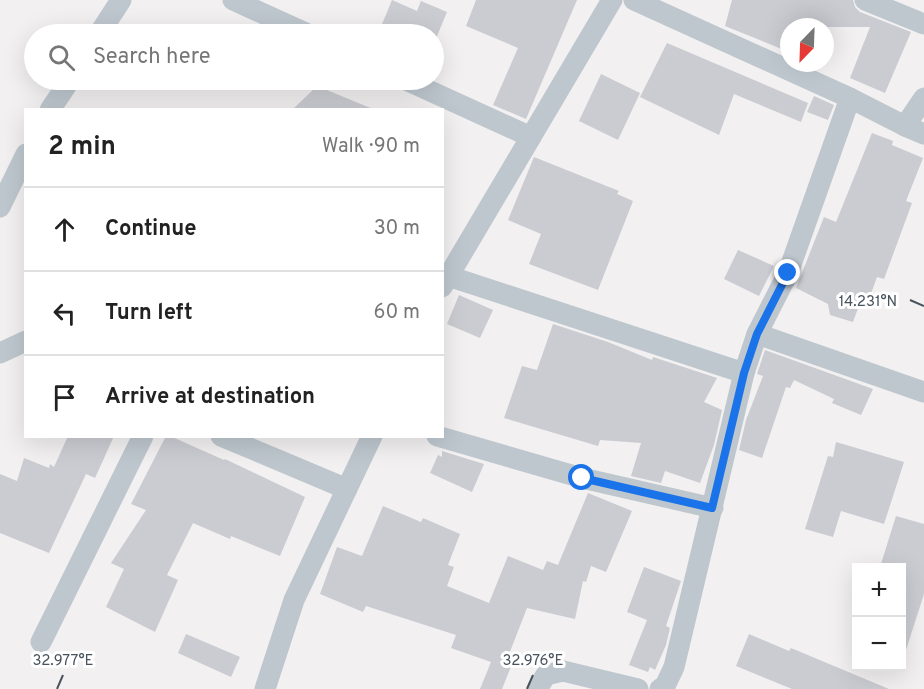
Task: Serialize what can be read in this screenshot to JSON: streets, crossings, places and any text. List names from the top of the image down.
{
  "north": "bottom left",
  "page": {
    "search": "Search here",
    "heading": ["2 min", "Walk · 90 m"],
    "list": [
      ["Continue", "30 m"],
      ["Turn left", "60 m"],
      "Arrive at destination"
    ],
    "map_buttons": ["+", "−"]
  },
  "coordinates": ["14.231°N", "32.977°E", "32.976°E"]
}
